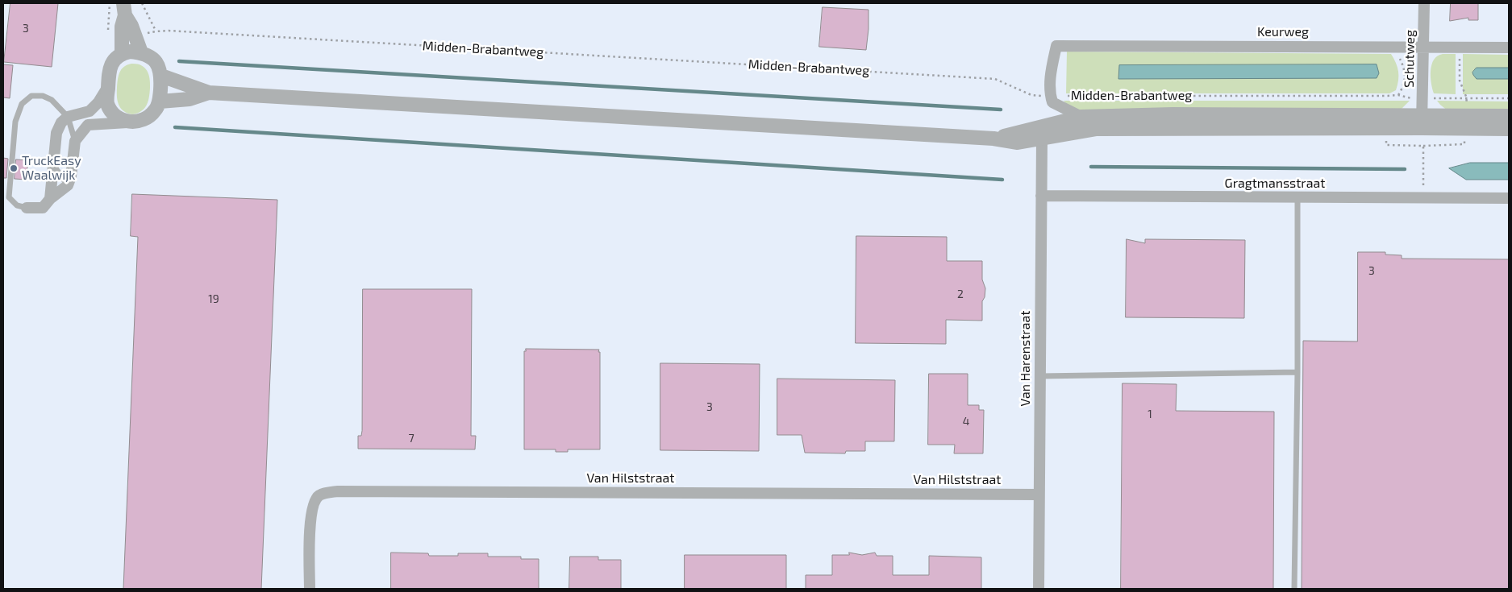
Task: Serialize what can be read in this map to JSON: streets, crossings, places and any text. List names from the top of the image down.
{
  "streets": {
    "street": [
      "Keurweg",
      "Midden-Brabantweg",
      "Schutweg",
      "Gragtmansstraat",
      "Van Harenstraat",
      "Van Hilststraat"
    ]
  },
  "crossings": [
    ["Keurweg", "Midden-Brabantweg"],
    ["Keurweg", "Schutweg"],
    ["Midden-Brabantweg", "Schutweg"],
    ["Midden-Brabantweg", "Van Harenstraat"],
    ["Gragtmansstraat", "Van Harenstraat"],
    ["Van Harenstraat", "Van Hilststraat"]
  ],
  "places": ["TruckEasy Waalwijk"],
  "house_numbers": [
    "3",
    "3",
    "2",
    "19",
    "3",
    "1",
    "4",
    "7"
  ]
}
